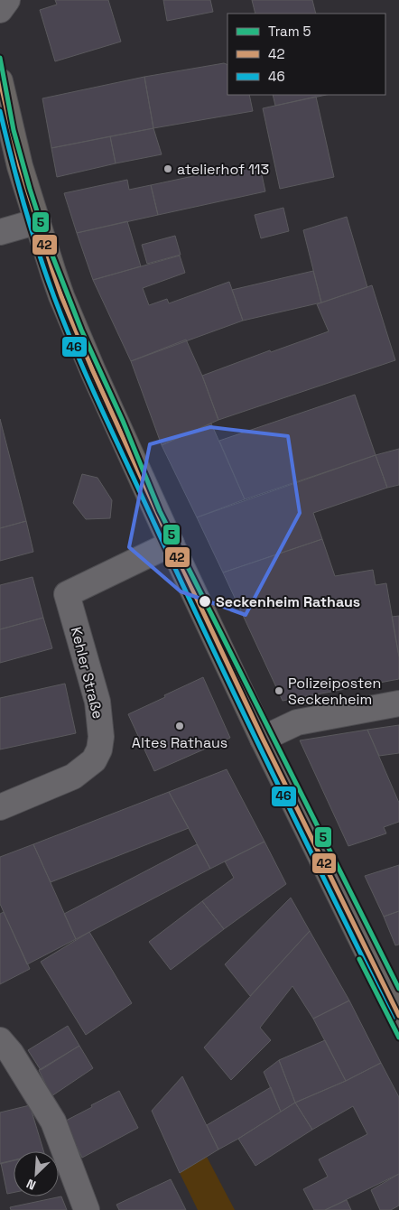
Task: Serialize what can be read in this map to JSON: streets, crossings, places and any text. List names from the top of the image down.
{
  "streets": {
    "street": ["Kehler Straße"]
  },
  "places": [
    "atelierhof 113",
    "Seckenheim Rathaus",
    "Polizeiposten Seckenheim",
    "Altes Rathaus"
  ],
  "lines": ["tram line 5", "transit line 42", "transit line 46"],
  "legend": ["Tram 5", "42", "46"],
  "north": "bottom left"
}
